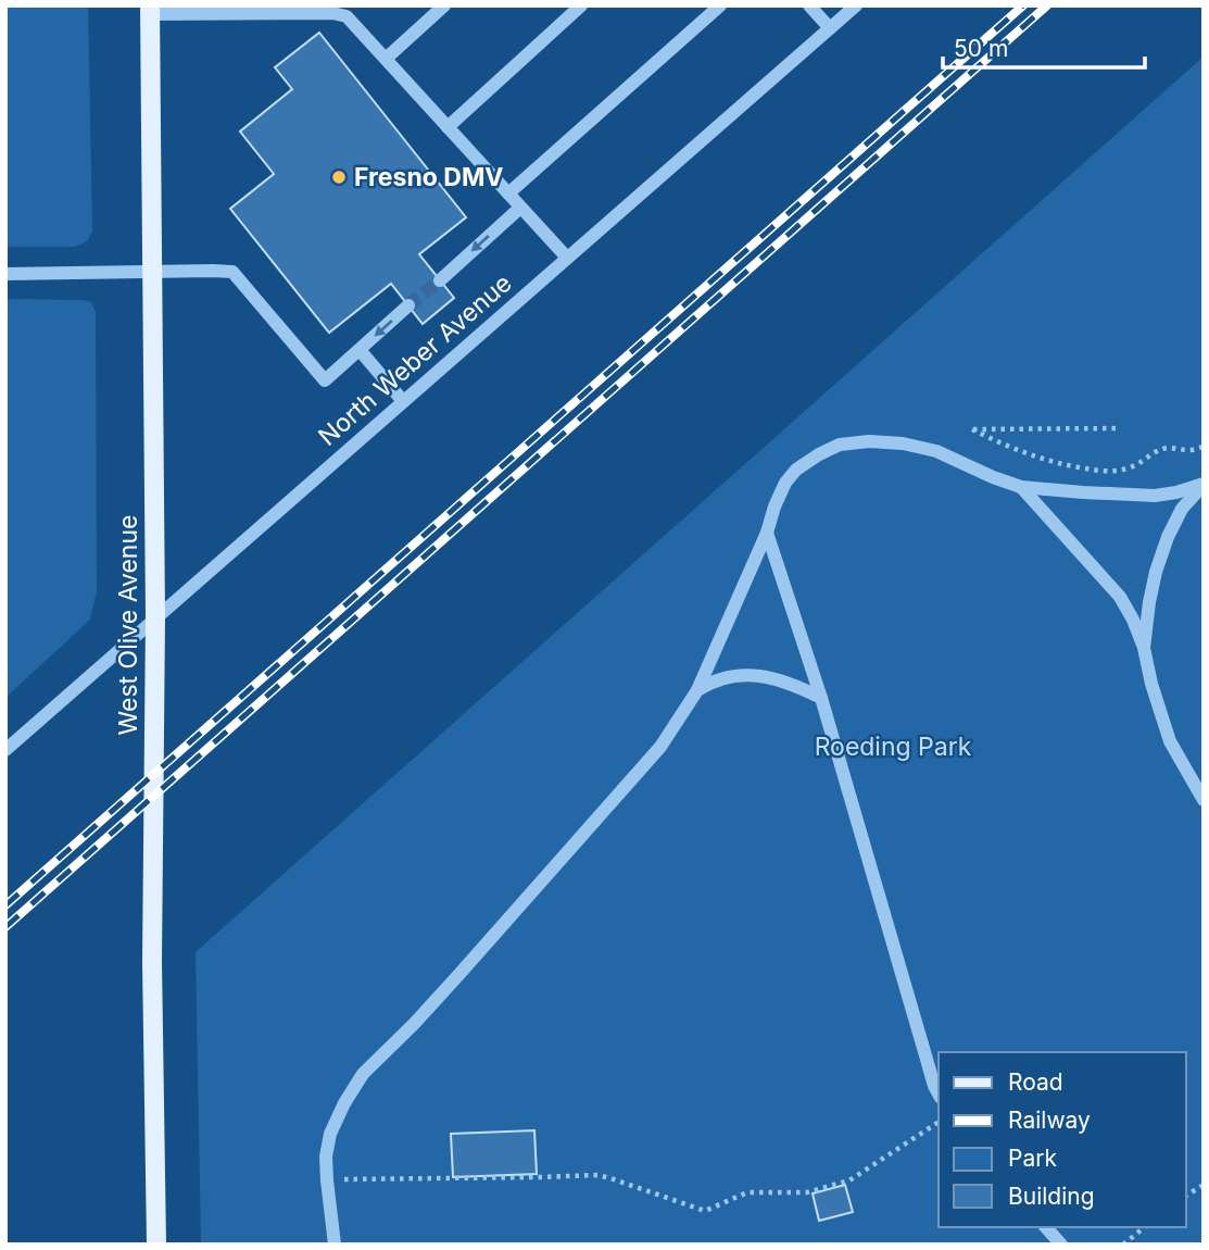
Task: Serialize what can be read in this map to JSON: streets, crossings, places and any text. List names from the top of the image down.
{
  "streets": {
    "main road": ["West Olive Avenue"],
    "street": ["North Weber Avenue"]
  },
  "crossings": [
    ["North Weber Avenue", "West Olive Avenue"]
  ],
  "parks": ["Roeding Park"],
  "places": ["Fresno DMV"],
  "legend": [
    "Road",
    "Railway",
    "Park",
    "Building"
  ],
  "scale_bar": "50 m"
}
